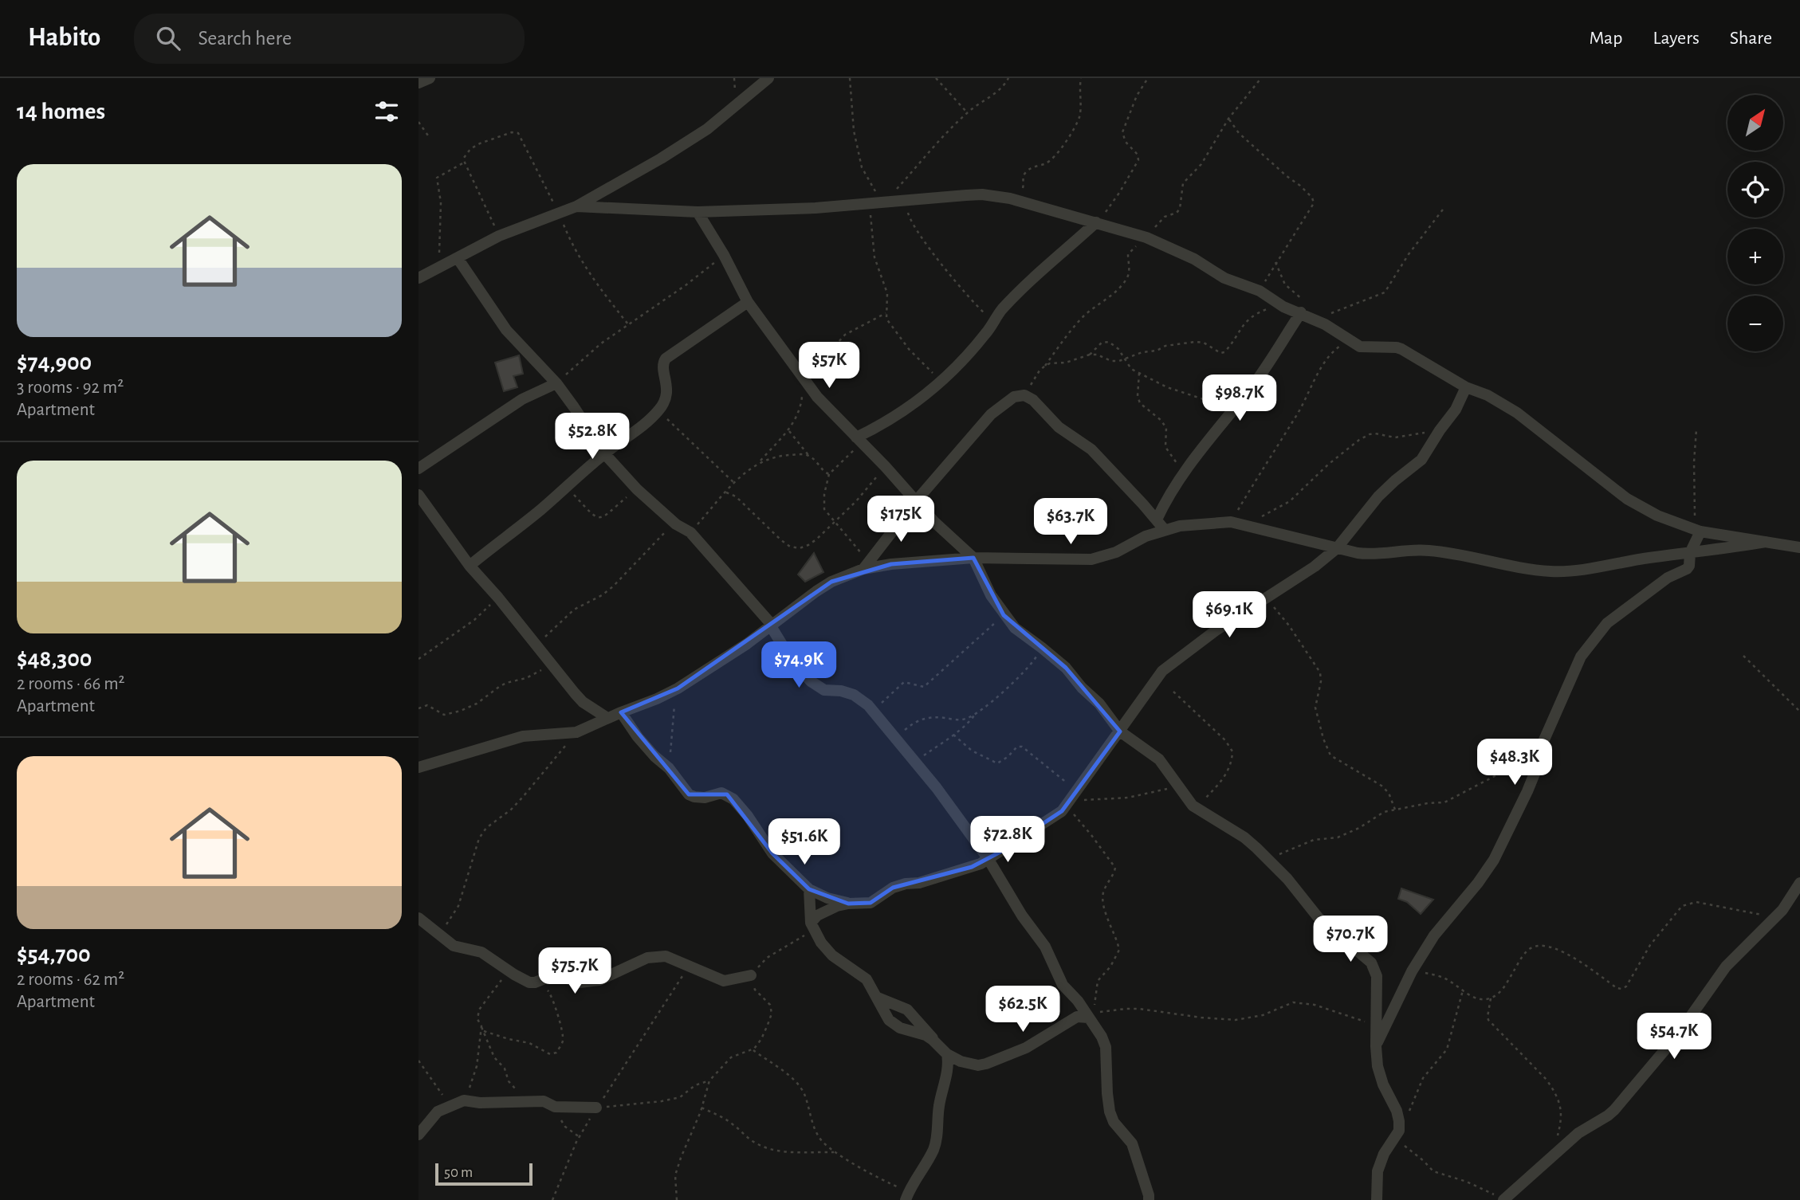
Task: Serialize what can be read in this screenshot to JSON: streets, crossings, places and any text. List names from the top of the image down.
{
  "scale_bar": "50 m",
  "north": "top right",
  "page": {
    "header": "Habito",
    "search": "Search here",
    "nav": ["Map", "Layers", "Share"],
    "heading": "14 homes",
    "map_buttons": ["+", "−"],
    "list": [
      {
        "name": "$74,900",
        "note": "3 rooms · 92 m² · Apartment"
      },
      {
        "name": "$48,300",
        "note": "2 rooms · 66 m² · Apartment"
      },
      {
        "name": "$54,700",
        "note": "2 rooms · 62 m² · Apartment"
      }
    ],
    "price": [
      "$57K",
      "$98.7K",
      "$52.8K",
      "$175K",
      "$63.7K",
      "$69.1K",
      "$74.9K",
      "$48.3K",
      "$72.8K",
      "$51.6K",
      "$70.7K",
      "$75.7K",
      "$62.5K",
      "$54.7K"
    ],
    "scale": "50 m"
  }
}
